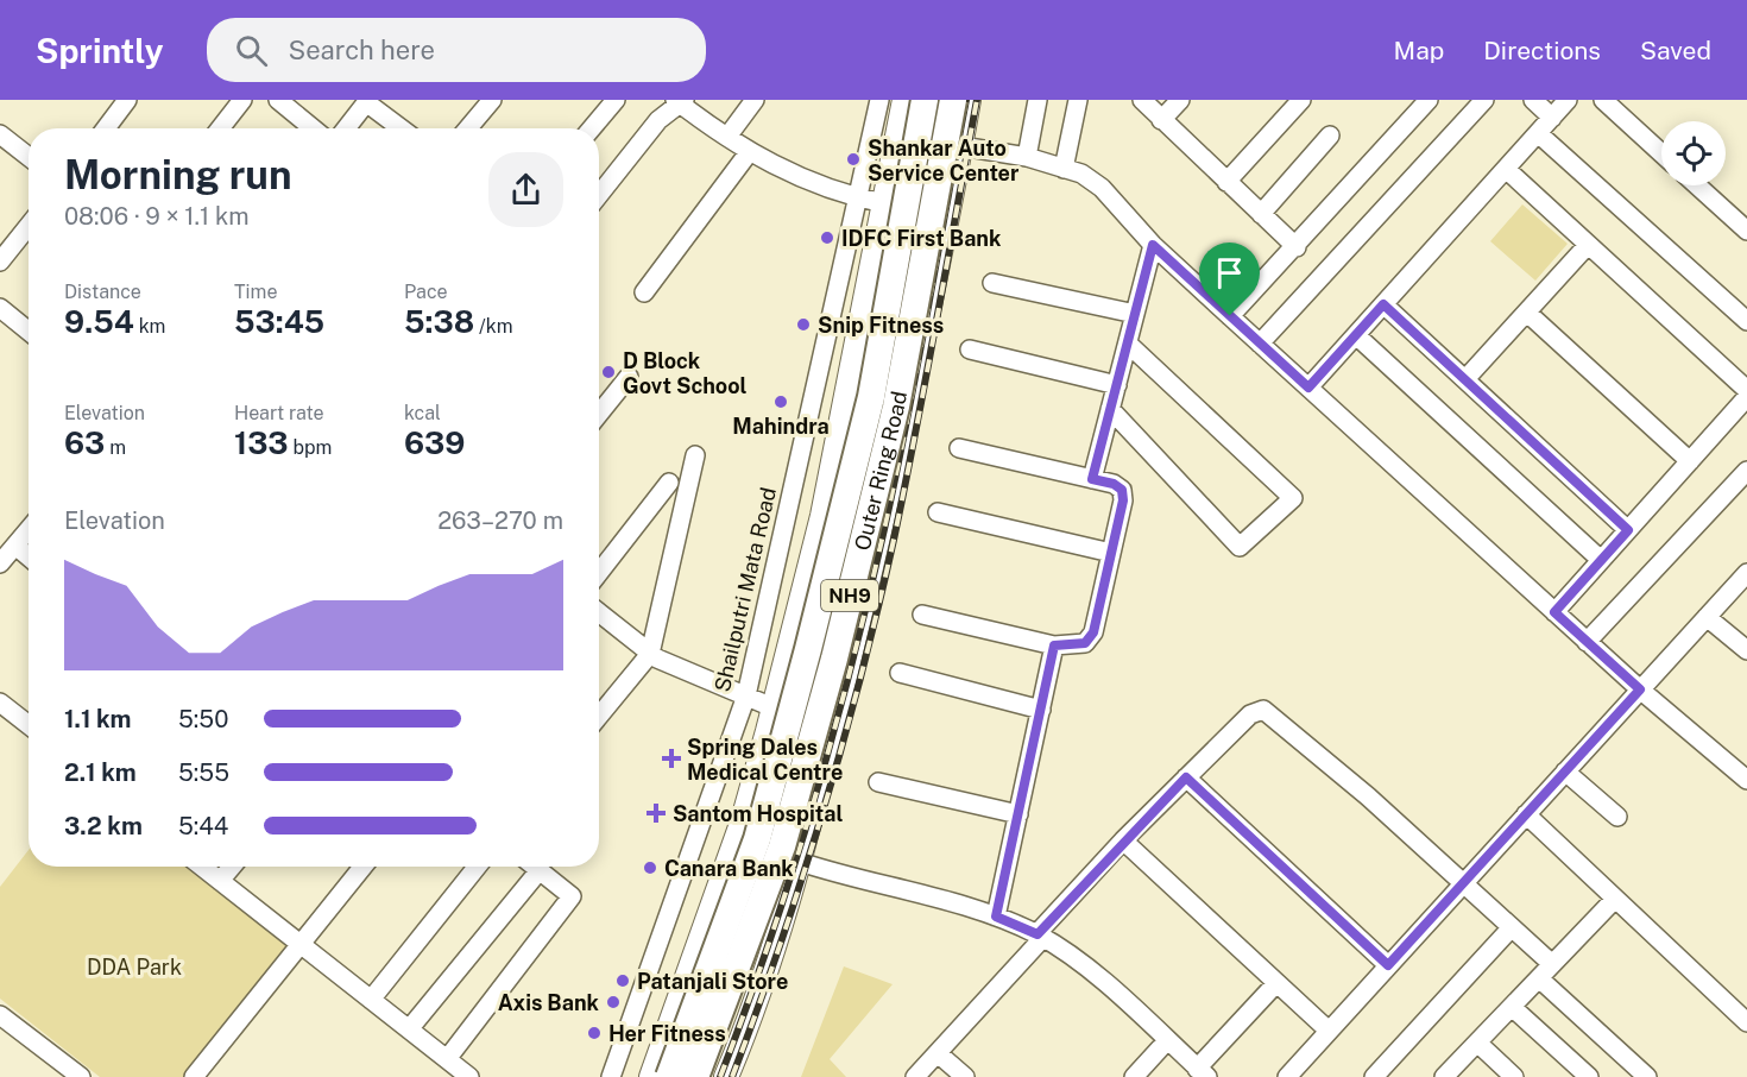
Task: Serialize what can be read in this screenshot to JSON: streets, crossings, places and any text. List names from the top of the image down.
{
  "streets": {
    "highway": ["Outer Ring Road", "NH9"],
    "street": ["Shailputri Mata Road"]
  },
  "parks": ["DDA Park"],
  "places": {
    "other": [
      "Shankar Auto Service Center",
      "IDFC First Bank",
      "Snip Fitness",
      "D Block Govt School",
      "Mahindra",
      "Canara Bank",
      "Patanjali Store",
      "Axis Bank",
      "Her Fitness"
    ],
    "health": ["Spring Dales Medical Centre", "Santom Hospital"]
  },
  "page": {
    "header": "Sprintly",
    "search": "Search here",
    "nav": ["Map", "Directions", "Saved"],
    "heading": ["Morning run", "08:06 · 9 × 1.1 km"],
    "stats": [
      ["Distance", "9.54 km"],
      ["Time", "53:45"],
      ["Pace", "5:38 /km"],
      ["Elevation", "63 m"],
      ["Heart rate", "133 bpm"],
      ["kcal", "639"]
    ],
    "chart": ["Elevation", "263–270 m"],
    "list": [
      {
        "name": "1.1 km",
        "note": "5:50"
      },
      {
        "name": "2.1 km",
        "note": "5:55"
      },
      {
        "name": "3.2 km",
        "note": "5:44"
      }
    ]
  }
}
